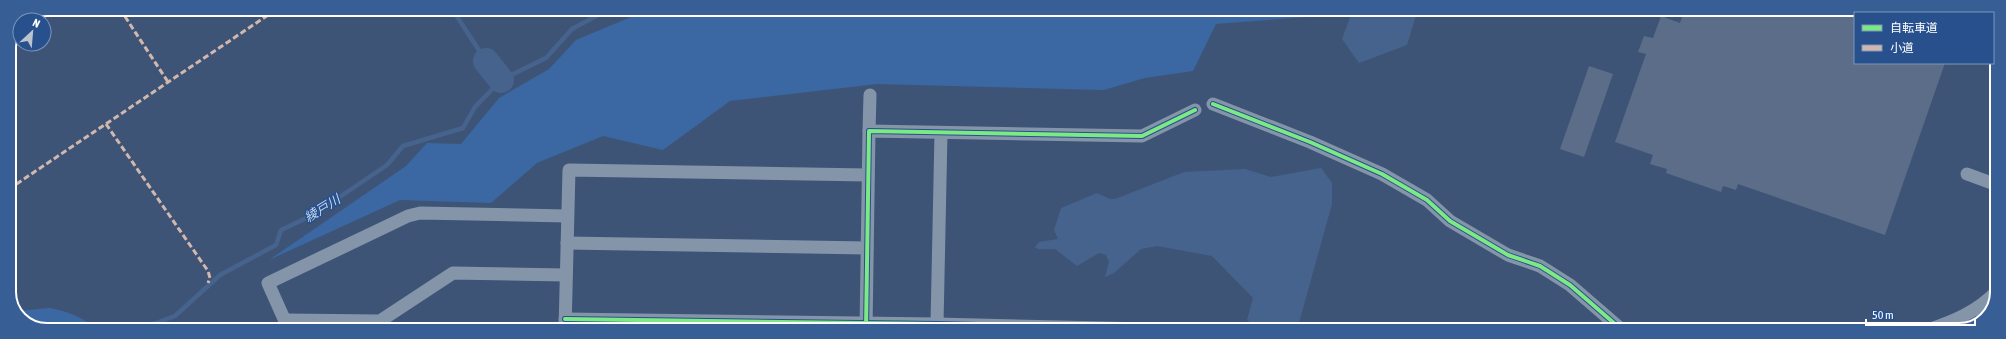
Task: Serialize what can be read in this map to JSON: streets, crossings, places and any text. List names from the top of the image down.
{
  "water": ["綾戸川"],
  "legend": ["自転車道", "小道"],
  "scale_bar": "50 m",
  "north": "top right"
}
